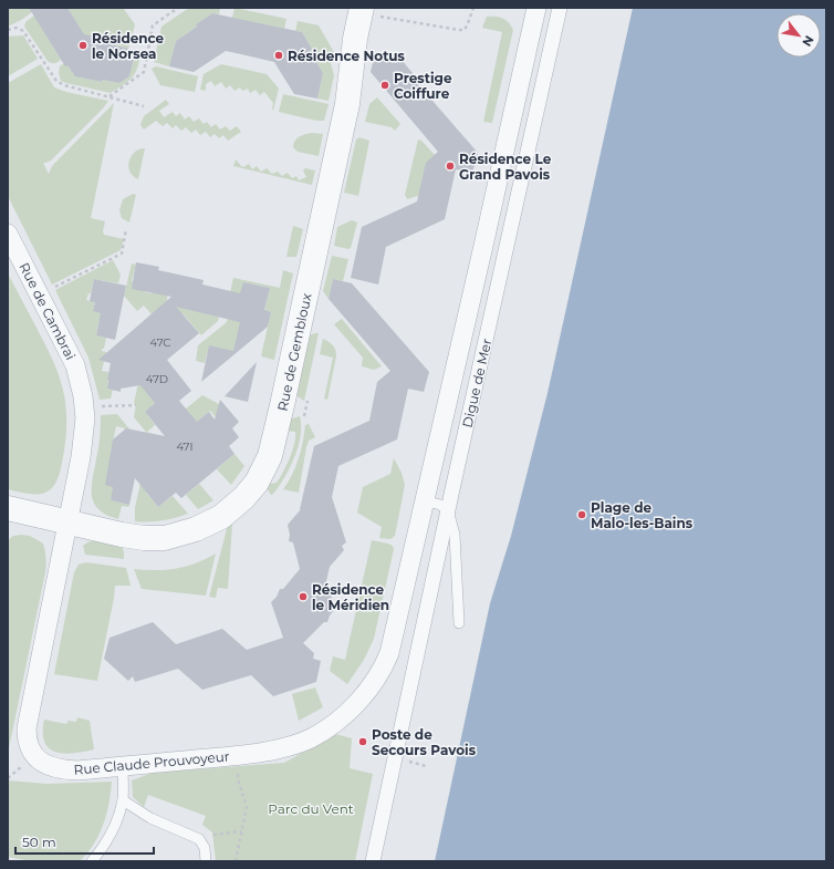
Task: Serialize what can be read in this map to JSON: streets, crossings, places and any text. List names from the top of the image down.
{
  "streets": {
    "street": [
      "Rue de Cambrai",
      "Rue de Gembloux",
      "Digue de Mer",
      "Rue Claude Prouvoyeur"
    ]
  },
  "crossings": [
    ["Rue de Cambrai", "Rue de Gembloux"],
    ["Rue de Cambrai", "Rue Claude Prouvoyeur"],
    ["Rue de Gembloux", "Rue Claude Prouvoyeur"],
    ["Digue de Mer", "Rue Claude Prouvoyeur"]
  ],
  "parks": ["Parc du Vent"],
  "places": [
    "Résidence le Norsea",
    "Résidence Notus",
    "Prestige Coiffure",
    "Résidence Le Grand Pavois",
    "Plage de Malo-les-Bains",
    "Résidence le Méridien",
    "Poste de Secours Pavois"
  ],
  "house_numbers": ["47C", "47D", "47I"],
  "scale_bar": "50 m",
  "north": "bottom right"
}
